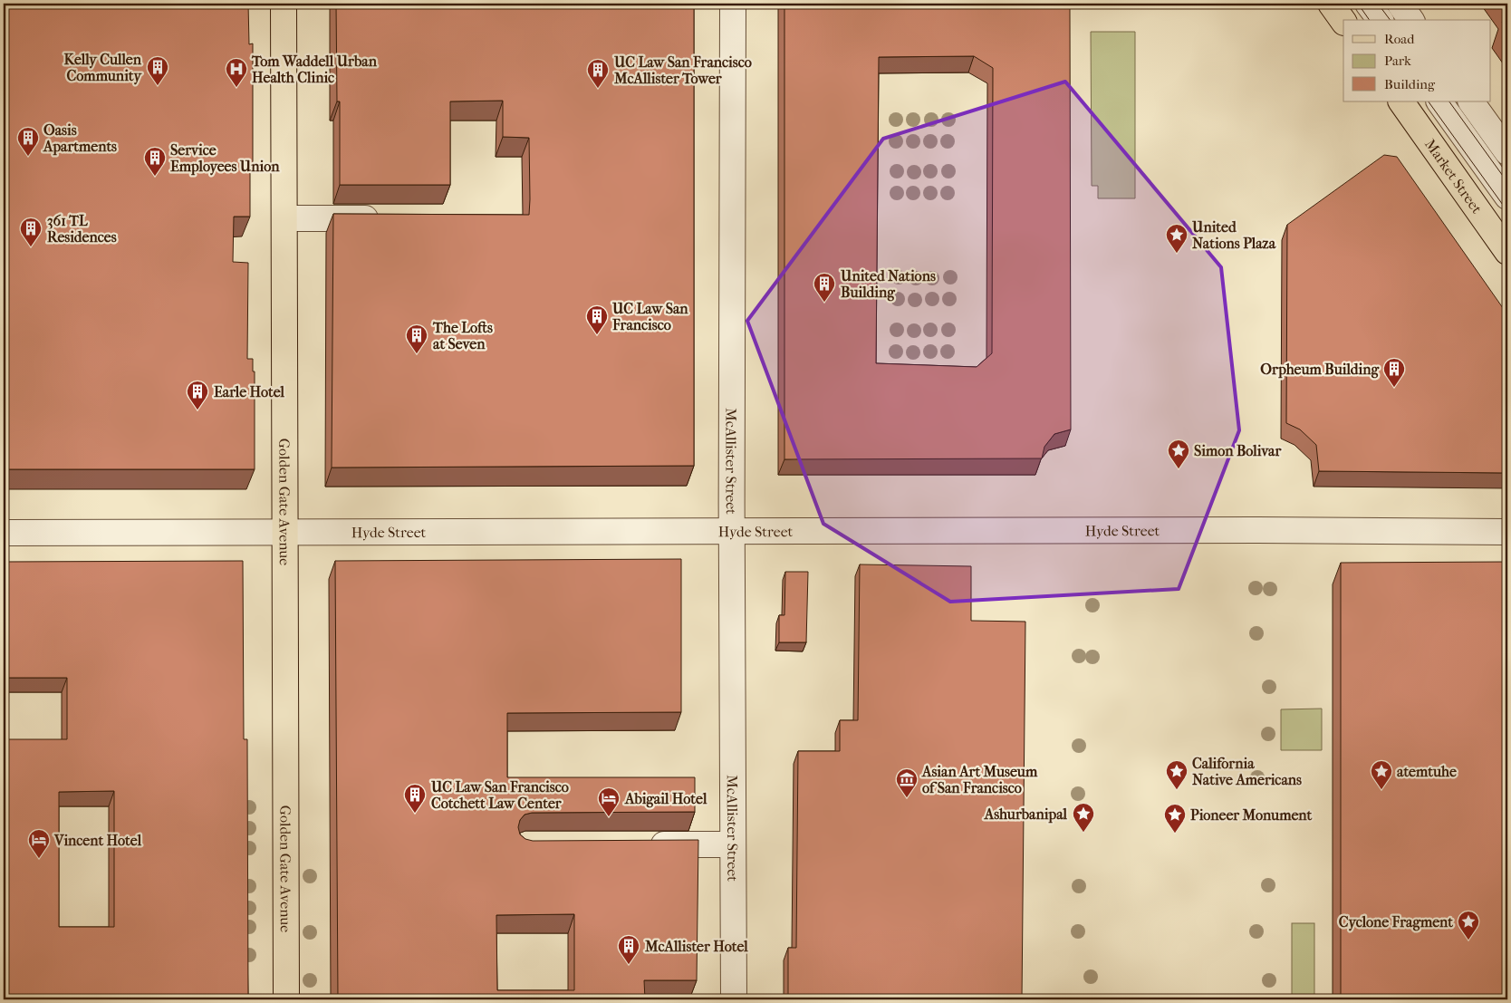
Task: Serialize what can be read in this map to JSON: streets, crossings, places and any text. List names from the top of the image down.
{
  "streets": {
    "main road": ["Market Street", "Golden Gate Avenue"],
    "street": ["McAllister Street", "Hyde Street"]
  },
  "crossings": [
    ["McAllister Street", "Hyde Street"],
    ["Golden Gate Avenue", "Hyde Street"]
  ],
  "places": {
    "building": [
      "Kelly Cullen Community",
      "UC Law San Francisco McAllister Tower",
      "Oasis Apartments",
      "Service Employees Union",
      "361 TL Residences",
      "United Nations Building",
      "UC Law San Francisco",
      "The Lofts at Seven",
      "Orpheum Building",
      "Earle Hotel",
      "UC Law San Francisco Cotchett Law Center",
      "McAllister Hotel"
    ],
    "hospital": ["Tom Waddell Urban Health Clinic"],
    "place": [
      "United Nations Plaza",
      "Simon Bolivar",
      "California Native Americans",
      "atemtuhe",
      "Ashurbanipal",
      "Pioneer Monument",
      "Cyclone Fragment"
    ],
    "museum": ["Asian Art Museum of San Francisco"],
    "hotel": ["Abigail Hotel", "Vincent Hotel"]
  },
  "legend": ["Road", "Park", "Building"]
}
